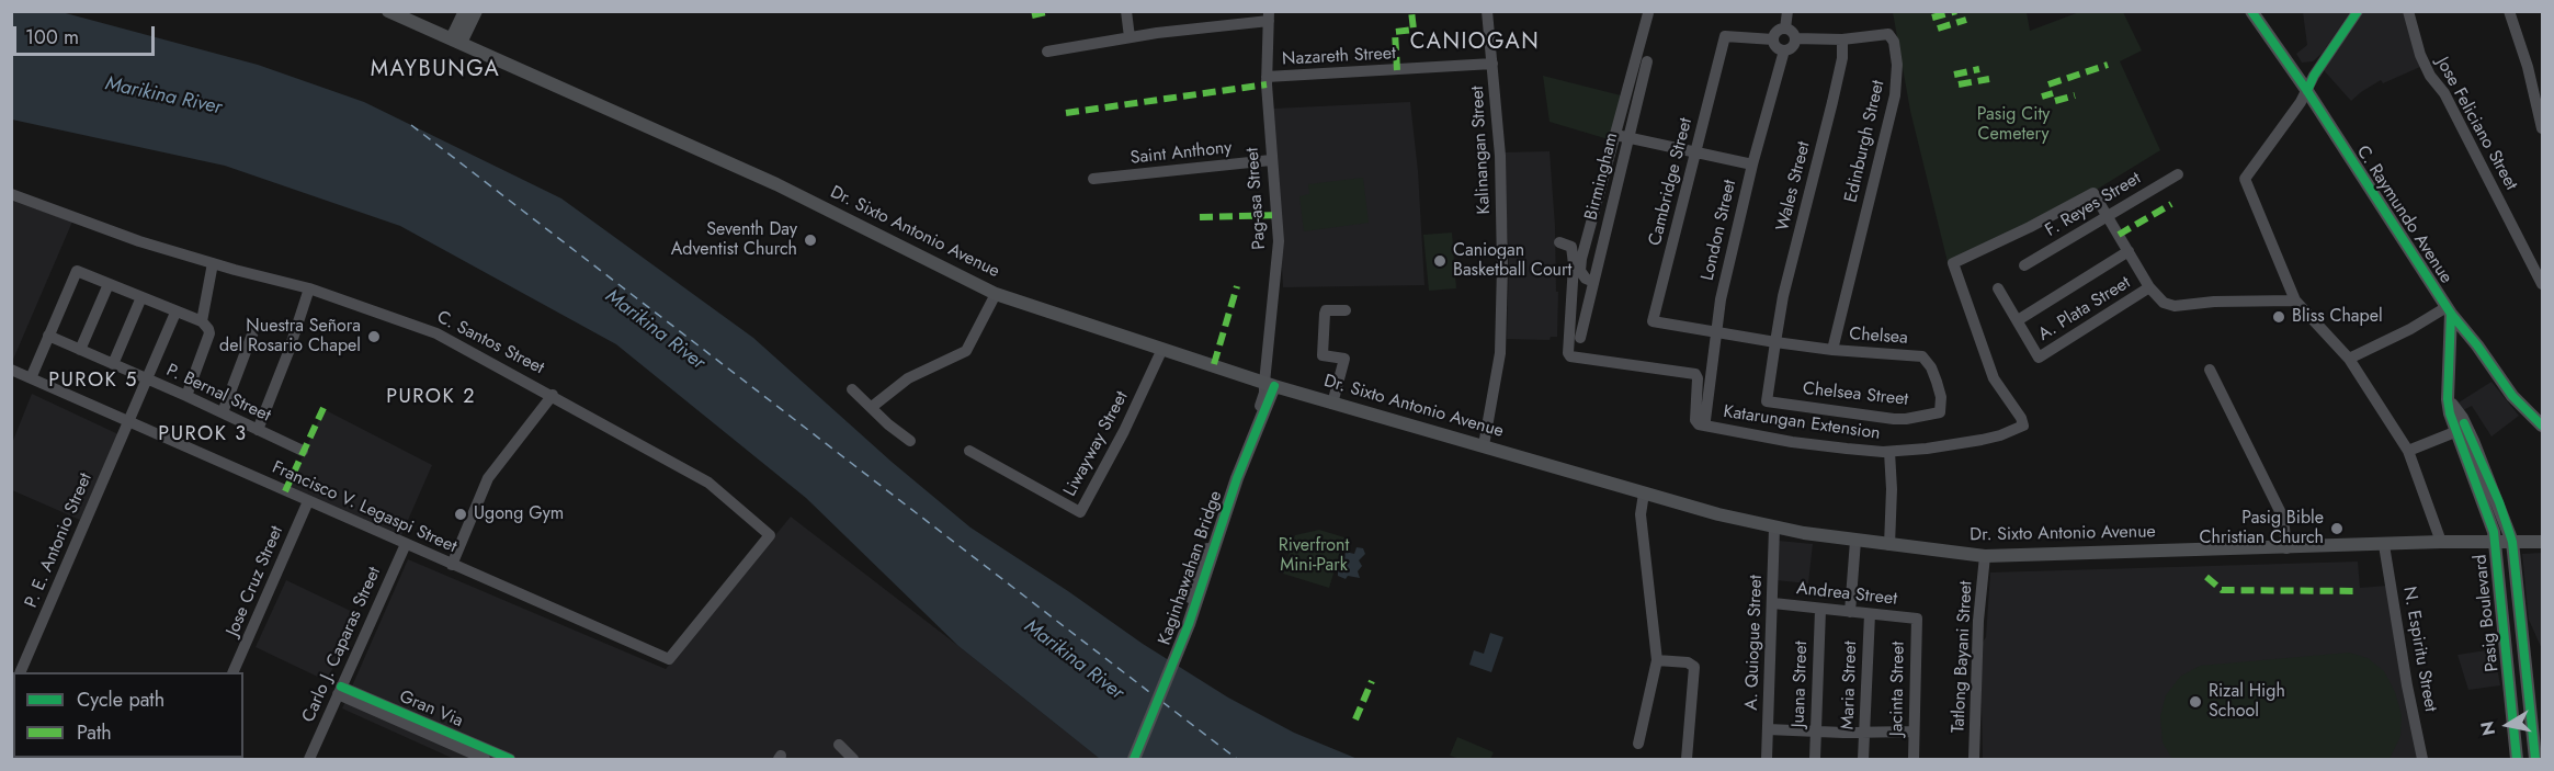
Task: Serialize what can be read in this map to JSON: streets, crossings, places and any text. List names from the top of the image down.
{
  "streets": {
    "main road": [
      "C. Raymundo Avenue",
      "Dr. Sixto Antonio Avenue",
      "Kaginhawahan Bridge",
      "Pasig Boulevard"
    ],
    "street": [
      "Nazareth Street",
      "Jose Feliciano Street",
      "Edinburgh Street",
      "Kalinangan Street",
      "Saint Anthony",
      "Birmingham",
      "Cambridge Street",
      "Wales Street",
      "Pag-asa Street",
      "F. Reyes Street",
      "London Street",
      "A. Plata Street",
      "Chelsea",
      "C. Santos Street",
      "P. Bernal Street",
      "Chelsea Street",
      "Katarungan Extension",
      "Liwayway Street",
      "Francisco V. Legaspi Street",
      "P. E. Antonio Street",
      "Jose Cruz Street",
      "Andrea Street",
      "A. Quiogue Street",
      "Carlo J. Caparas Street",
      "N. Espiritu Street",
      "Tatlong Bayani Street",
      "Juana Street",
      "Maria Street",
      "Jacinta Street",
      "Gran Via"
    ]
  },
  "crossings": [
    ["Nazareth Street", "Kalinangan Street"],
    ["Nazareth Street", "Pag-asa Street"],
    ["Edinburgh Street", "Cambridge Street"],
    ["Edinburgh Street", "Wales Street"],
    ["Edinburgh Street", "London Street"],
    ["Edinburgh Street", "Chelsea"],
    ["Kalinangan Street", "Dr. Sixto Antonio Avenue"],
    ["Saint Anthony", "Pag-asa Street"],
    ["Cambridge Street", "London Street"],
    ["Cambridge Street", "Chelsea"],
    ["Wales Street", "Chelsea"],
    ["Wales Street", "Chelsea Street"],
    ["Pag-asa Street", "Dr. Sixto Antonio Avenue"],
    ["Pag-asa Street", "Kaginhawahan Bridge"],
    ["C. Raymundo Avenue", "Pasig Boulevard"],
    ["London Street", "Chelsea"],
    ["Dr. Sixto Antonio Avenue", "Liwayway Street"],
    ["Dr. Sixto Antonio Avenue", "Kaginhawahan Bridge"],
    ["Dr. Sixto Antonio Avenue", "Pasig Boulevard"],
    ["Dr. Sixto Antonio Avenue", "A. Quiogue Street"],
    ["Dr. Sixto Antonio Avenue", "N. Espiritu Street"],
    ["Dr. Sixto Antonio Avenue", "Tatlong Bayani Street"],
    ["Chelsea", "Chelsea Street"],
    ["C. Santos Street", "Francisco V. Legaspi Street"],
    ["P. Bernal Street", "P. E. Antonio Street"],
    ["Francisco V. Legaspi Street", "P. E. Antonio Street"],
    ["Francisco V. Legaspi Street", "Jose Cruz Street"],
    ["Francisco V. Legaspi Street", "Carlo J. Caparas Street"],
    ["Andrea Street", "A. Quiogue Street"],
    ["Andrea Street", "Juana Street"],
    ["Andrea Street", "Maria Street"],
    ["Andrea Street", "Jacinta Street"],
    ["Carlo J. Caparas Street", "Gran Via"]
  ],
  "districts": [
    "CANIOGAN",
    "MAYBUNGA",
    "PUROK 5",
    "PUROK 2",
    "PUROK 3"
  ],
  "water": ["Marikina River"],
  "parks": ["Pasig City Cemetery", "Riverfront Mini-Park"],
  "places": [
    "Seventh Day Adventist Church",
    "Caniogan Basketball Court",
    "Bliss Chapel",
    "Nuestra Señora del Rosario Chapel",
    "Ugong Gym",
    "Pasig Bible Christian Church",
    "Rizal High School"
  ],
  "legend": ["Cycle path", "Path"],
  "scale_bar": "100 m",
  "north": "left"
}
